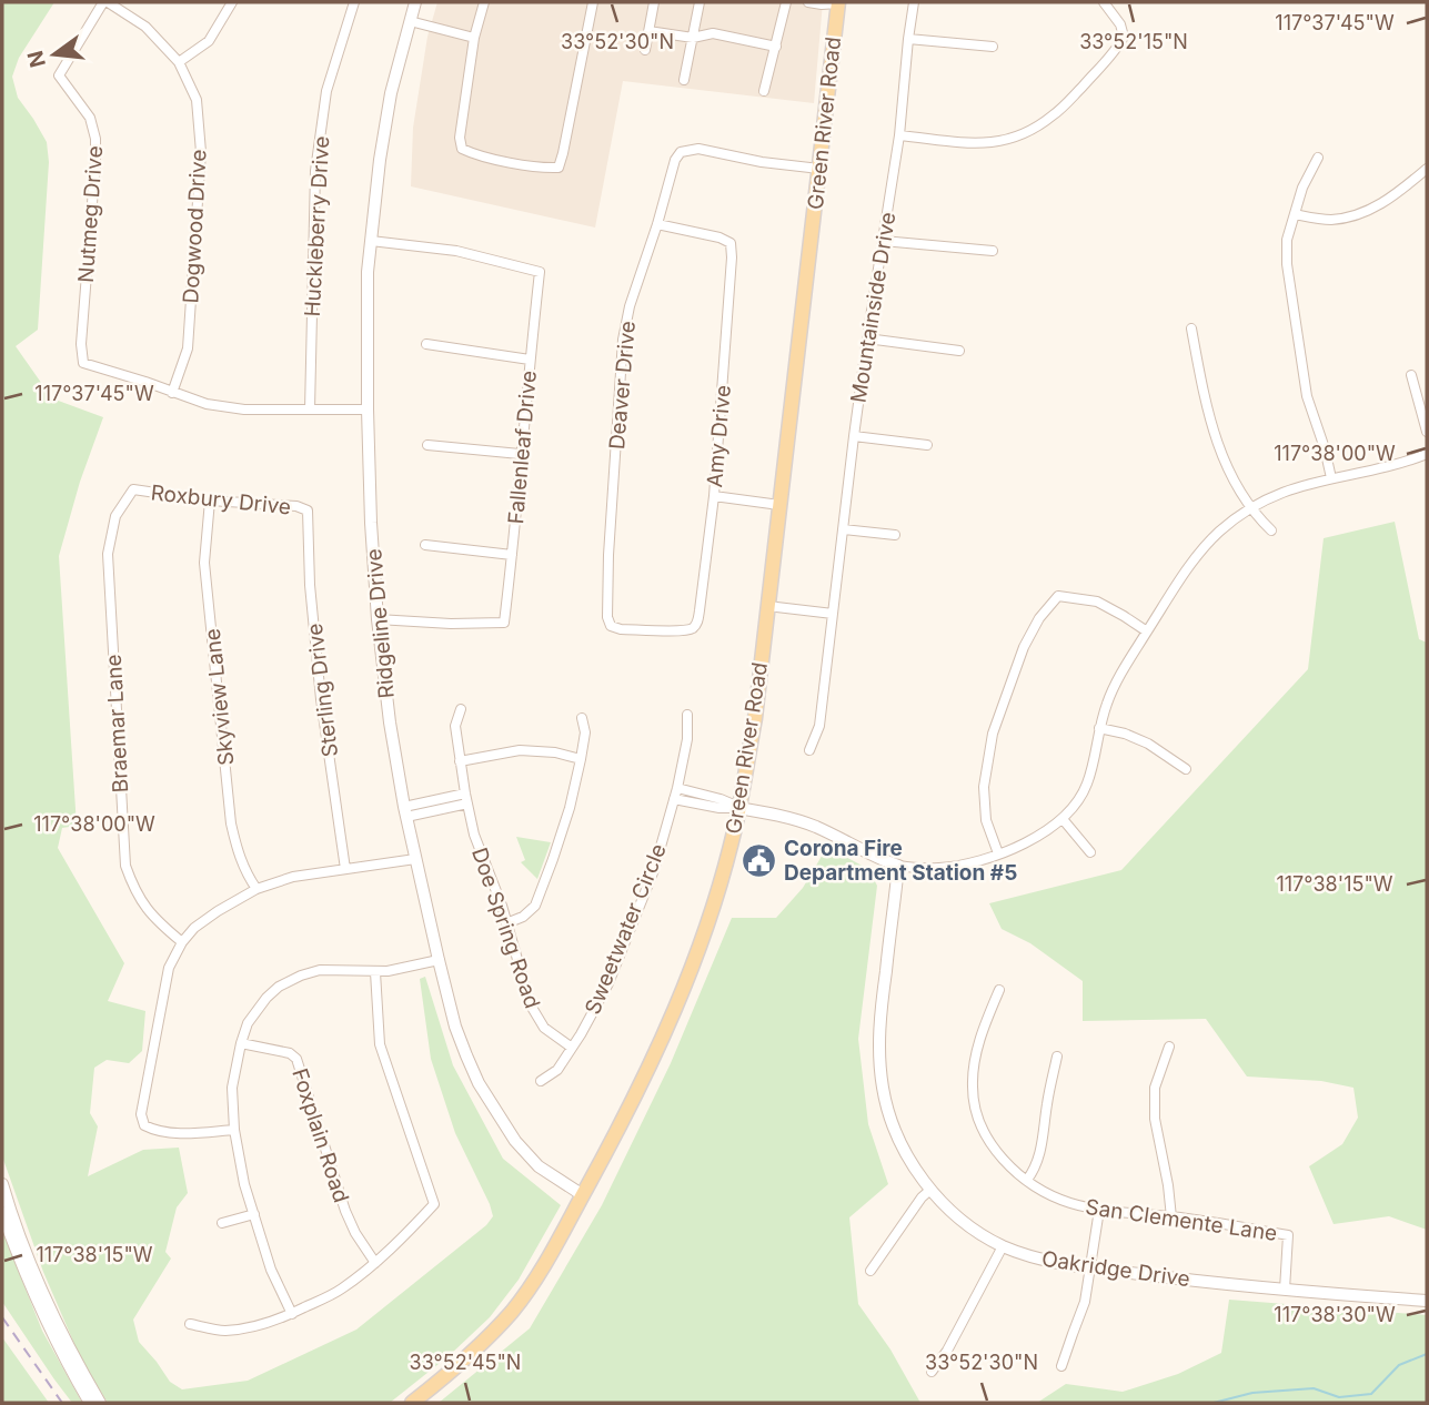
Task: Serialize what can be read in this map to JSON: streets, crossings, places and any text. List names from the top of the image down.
{
  "streets": {
    "main road": ["Green River Road"],
    "street": [
      "Nutmeg Drive",
      "Dogwood Drive",
      "Huckleberry Drive",
      "Mountainside Drive",
      "Deaver Drive",
      "Amy Drive",
      "Fallenleaf Drive",
      "Roxbury Drive",
      "Ridgeline Drive",
      "Sterling Drive",
      "Skyview Lane",
      "Braemar Lane",
      "Doe Spring Road",
      "Sweetwater Circle",
      "Foxplain Road",
      "San Clemente Lane",
      "Oakridge Drive"
    ]
  },
  "crossings": [
    ["Green River Road", "Deaver Drive"],
    ["Green River Road", "Ridgeline Drive"],
    ["Nutmeg Drive", "Dogwood Drive"],
    ["Deaver Drive", "Amy Drive"],
    ["Fallenleaf Drive", "Ridgeline Drive"],
    ["Roxbury Drive", "Sterling Drive"],
    ["Roxbury Drive", "Skyview Lane"],
    ["Roxbury Drive", "Braemar Lane"],
    ["Doe Spring Road", "Sweetwater Circle"],
    ["San Clemente Lane", "Oakridge Drive"]
  ],
  "places": {
    "public building": ["Corona Fire Department Station #5"]
  },
  "north": "left",
  "coordinates": [
    "117°37'45\"W",
    "33°52'15\"N",
    "33°52'30\"N",
    "117°38'00\"W",
    "117°38'15\"W",
    "117°38'30\"W",
    "33°52'45\"N"
  ]
}
